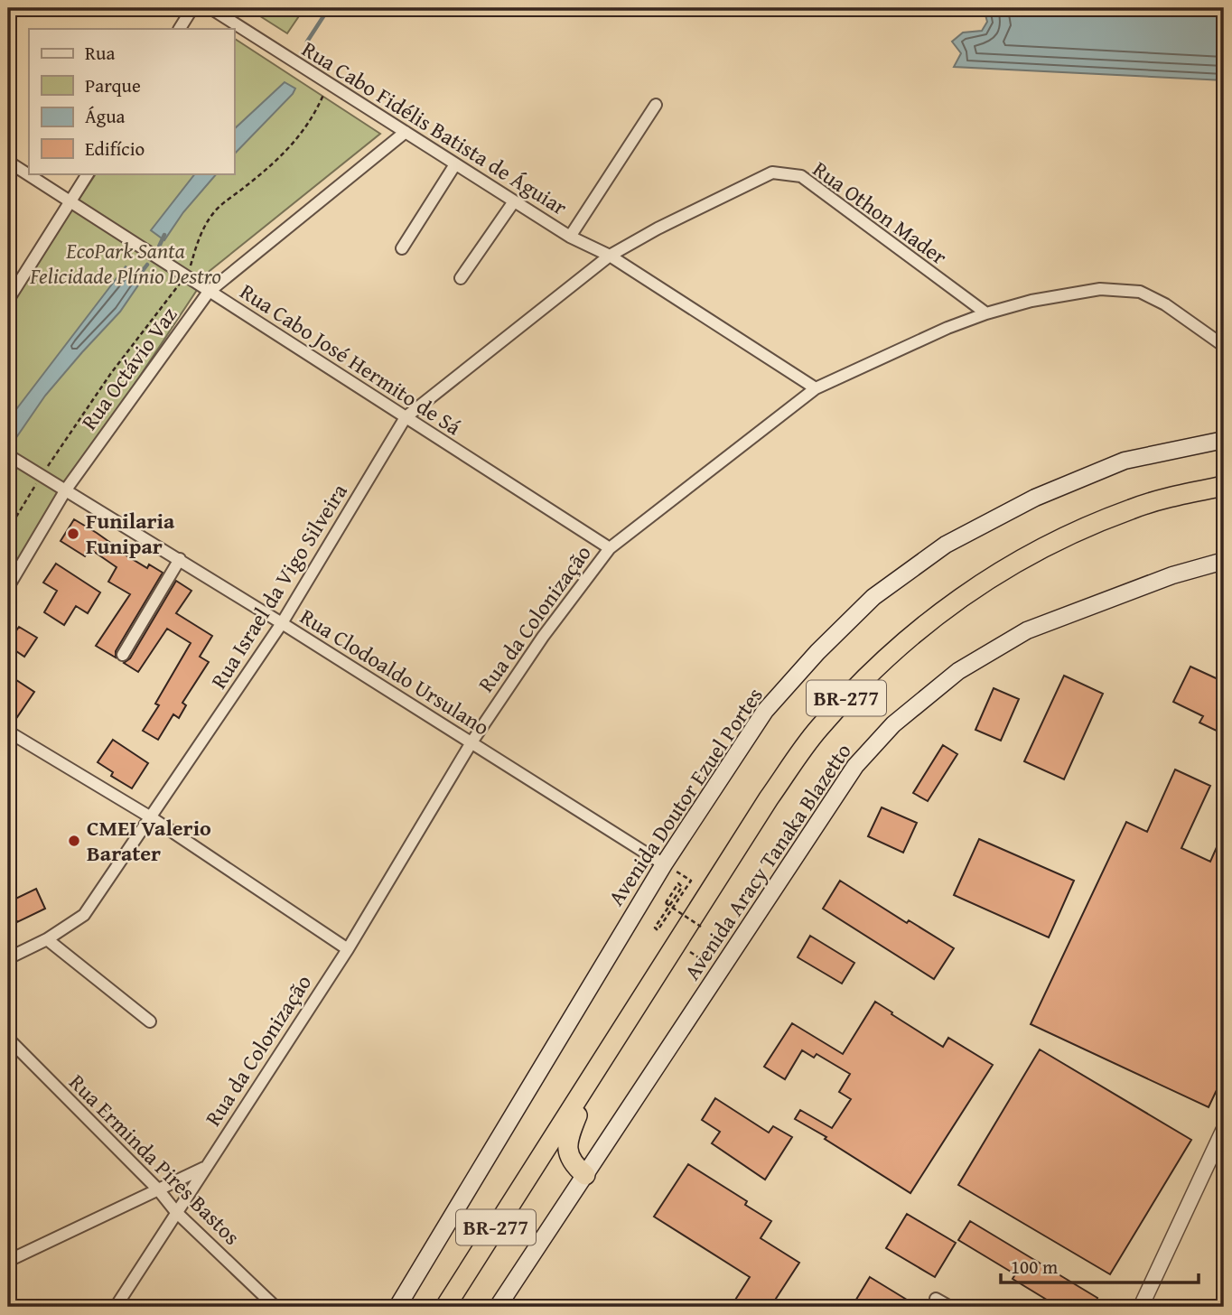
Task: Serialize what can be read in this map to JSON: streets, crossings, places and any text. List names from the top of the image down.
{
  "streets": {
    "highway": ["BR-277"],
    "main road": ["Avenida Doutor Ezuel Portes", "Avenida Aracy Tanaka Blazetto"],
    "street": [
      "Rua Cabo Fidélis Batista de Águiar",
      "Rua Othon Mader",
      "Rua Cabo José Hermito de Sá",
      "Rua Octávio Vaz",
      "Rua Israel da Vigo Silveira",
      "Rua da Colonização",
      "Rua Clodoaldo Ursulano",
      "Rua Erminda Pires Bastos"
    ]
  },
  "crossings": [
    ["Rua Cabo Fidélis Batista de Águiar", "Rua Othon Mader"],
    ["Rua Cabo Fidélis Batista de Águiar", "Rua Octávio Vaz"],
    ["Rua Cabo Fidélis Batista de Águiar", "Rua Israel da Vigo Silveira"],
    ["Rua Cabo Fidélis Batista de Águiar", "Rua da Colonização"],
    ["Rua Othon Mader", "Rua Israel da Vigo Silveira"],
    ["Rua Othon Mader", "Rua da Colonização"],
    ["Rua Cabo José Hermito de Sá", "Rua Octávio Vaz"],
    ["Rua Cabo José Hermito de Sá", "Rua Israel da Vigo Silveira"],
    ["Rua Cabo José Hermito de Sá", "Rua da Colonização"],
    ["Rua Octávio Vaz", "Rua Clodoaldo Ursulano"],
    ["Rua Israel da Vigo Silveira", "Rua Clodoaldo Ursulano"],
    ["Rua da Colonização", "Rua Clodoaldo Ursulano"],
    ["Rua da Colonização", "Rua Erminda Pires Bastos"],
    ["Rua Clodoaldo Ursulano", "Avenida Doutor Ezuel Portes"]
  ],
  "parks": ["EcoPark Santa Felicidade Plínio Destro"],
  "places": ["Funilaria Funipar", "CMEI Valerio Barater"],
  "legend": [
    "Rua",
    "Parque",
    "Água",
    "Edifício"
  ],
  "scale_bar": "100 m"
}
